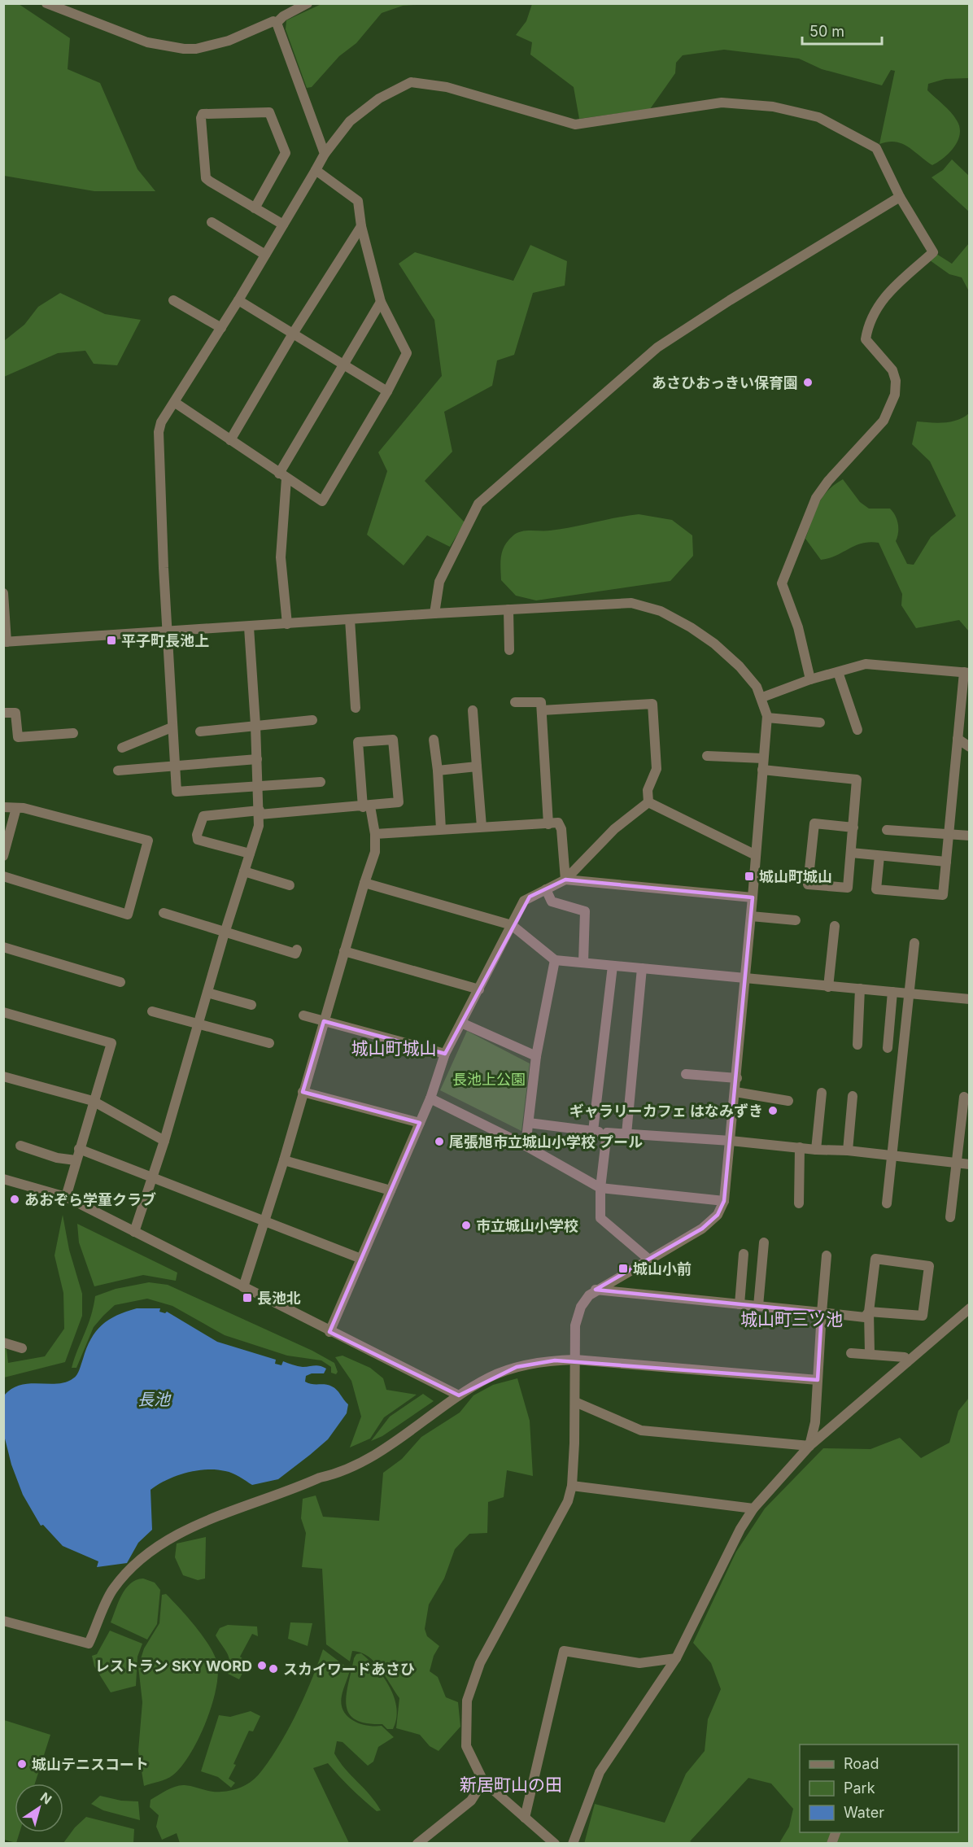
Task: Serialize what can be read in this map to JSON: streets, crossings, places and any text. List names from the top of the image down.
{
  "districts": ["城山町城山", "城山町三ツ池", "新居町山の田"],
  "water": ["長池"],
  "parks": ["長池上公園"],
  "places": {
    "other": [
      "あさひおっきい保育園",
      "ギャラリーカフェ はなみずき",
      "尾張旭市立城山小学校 プール",
      "あおぞら学童クラブ",
      "市立城山小学校",
      "レストラン SKY WORD",
      "スカイワードあさひ",
      "城山テニスコート"
    ],
    "transit": [
      "平子町長池上",
      "城山町城山",
      "城山小前",
      "長池北"
    ]
  },
  "legend": ["Road", "Park", "Water"],
  "scale_bar": "50 m",
  "north": "top right"
}
